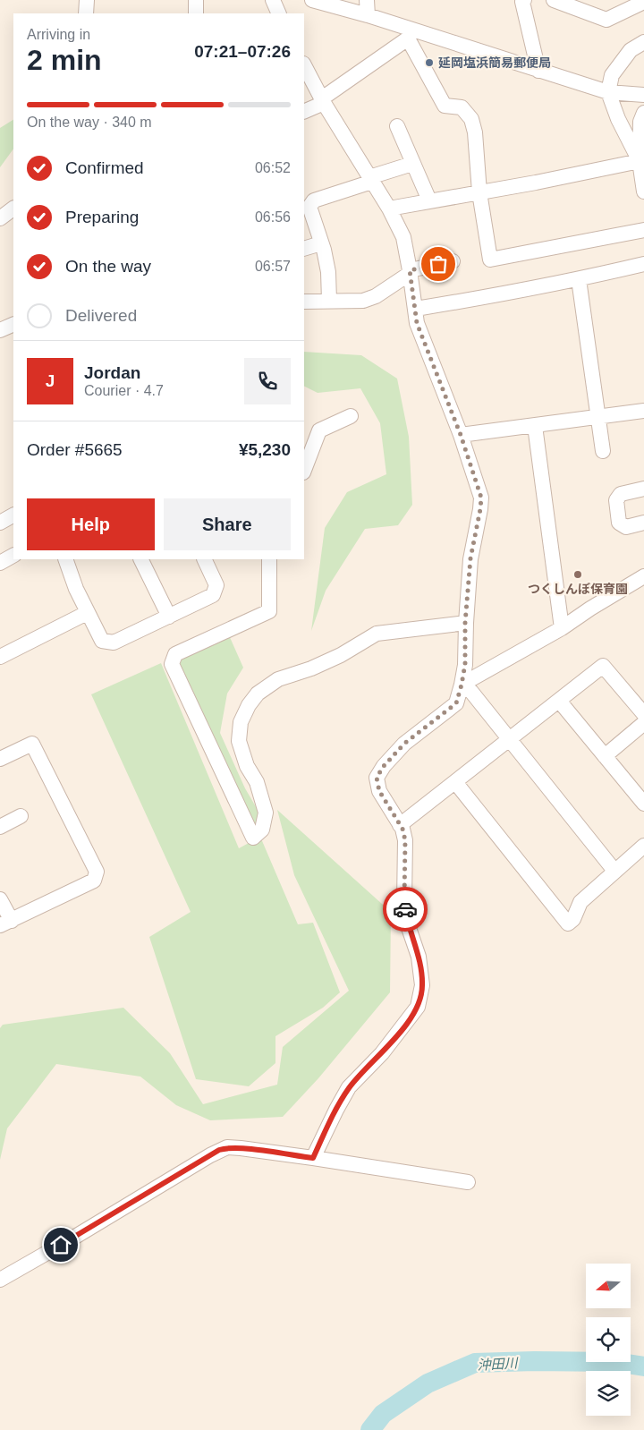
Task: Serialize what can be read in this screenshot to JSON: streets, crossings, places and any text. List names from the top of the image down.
{
  "water": ["沖田川"],
  "places": ["延岡塩浜簡易郵便局", "つくしんぼ保育園"],
  "north": "left",
  "page": {
    "heading": ["2 min", "Arriving in", "07:21–07:26"],
    "panel": [
      "Jordan",
      "Courier · 4.7",
      "Order #5665",
      "¥5,230"
    ],
    "bar": "On the way · 340 m",
    "list": [
      ["Confirmed", "06:52"],
      ["Preparing", "06:56"],
      ["On the way", "06:57"],
      "Delivered"
    ],
    "round": "J",
    "buttons": ["Help", "Share"]
  }
}
